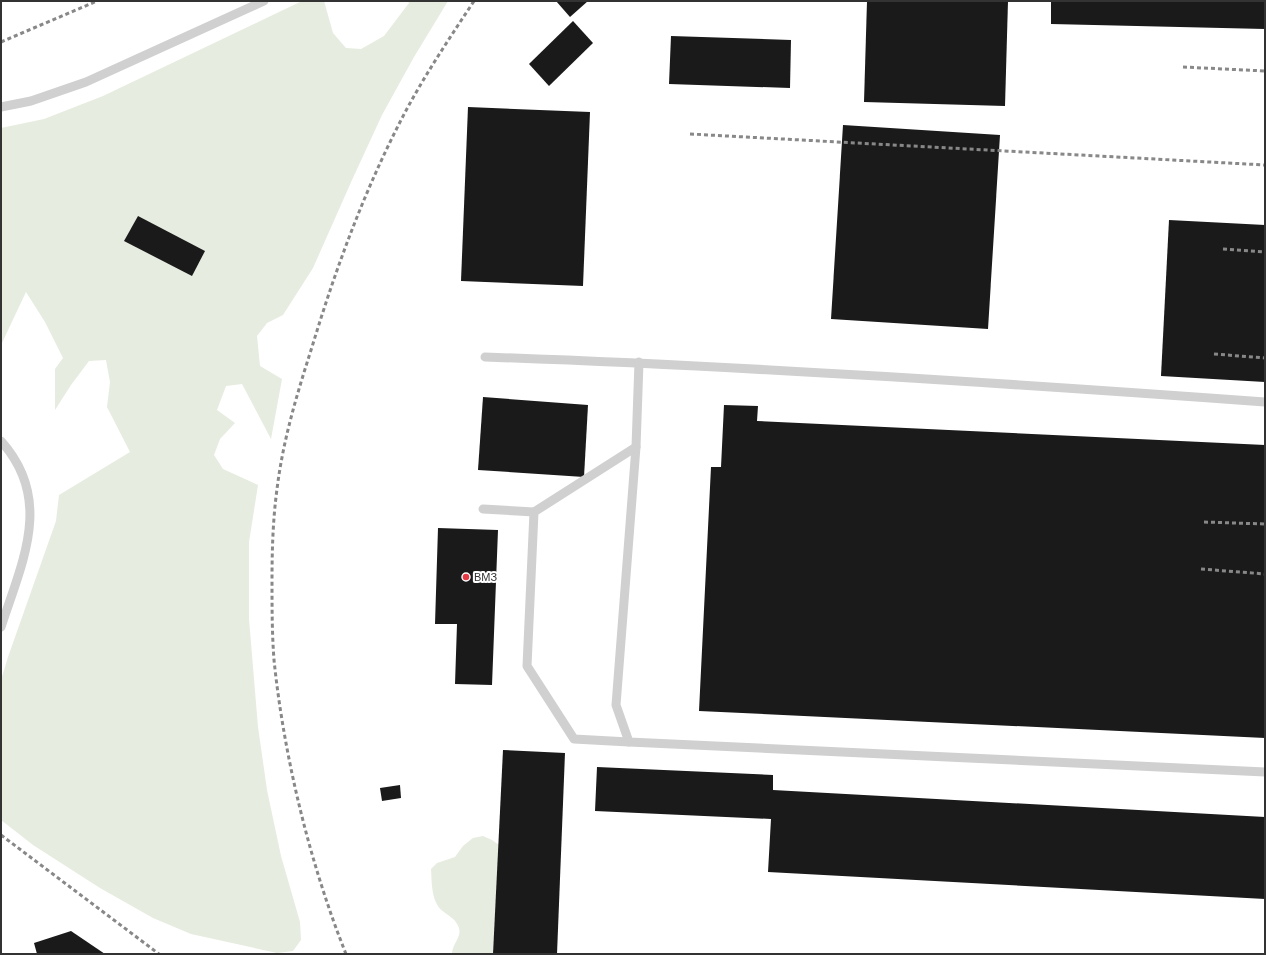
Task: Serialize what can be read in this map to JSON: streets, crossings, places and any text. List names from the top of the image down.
{
  "places": ["ВМЗ"]
}
